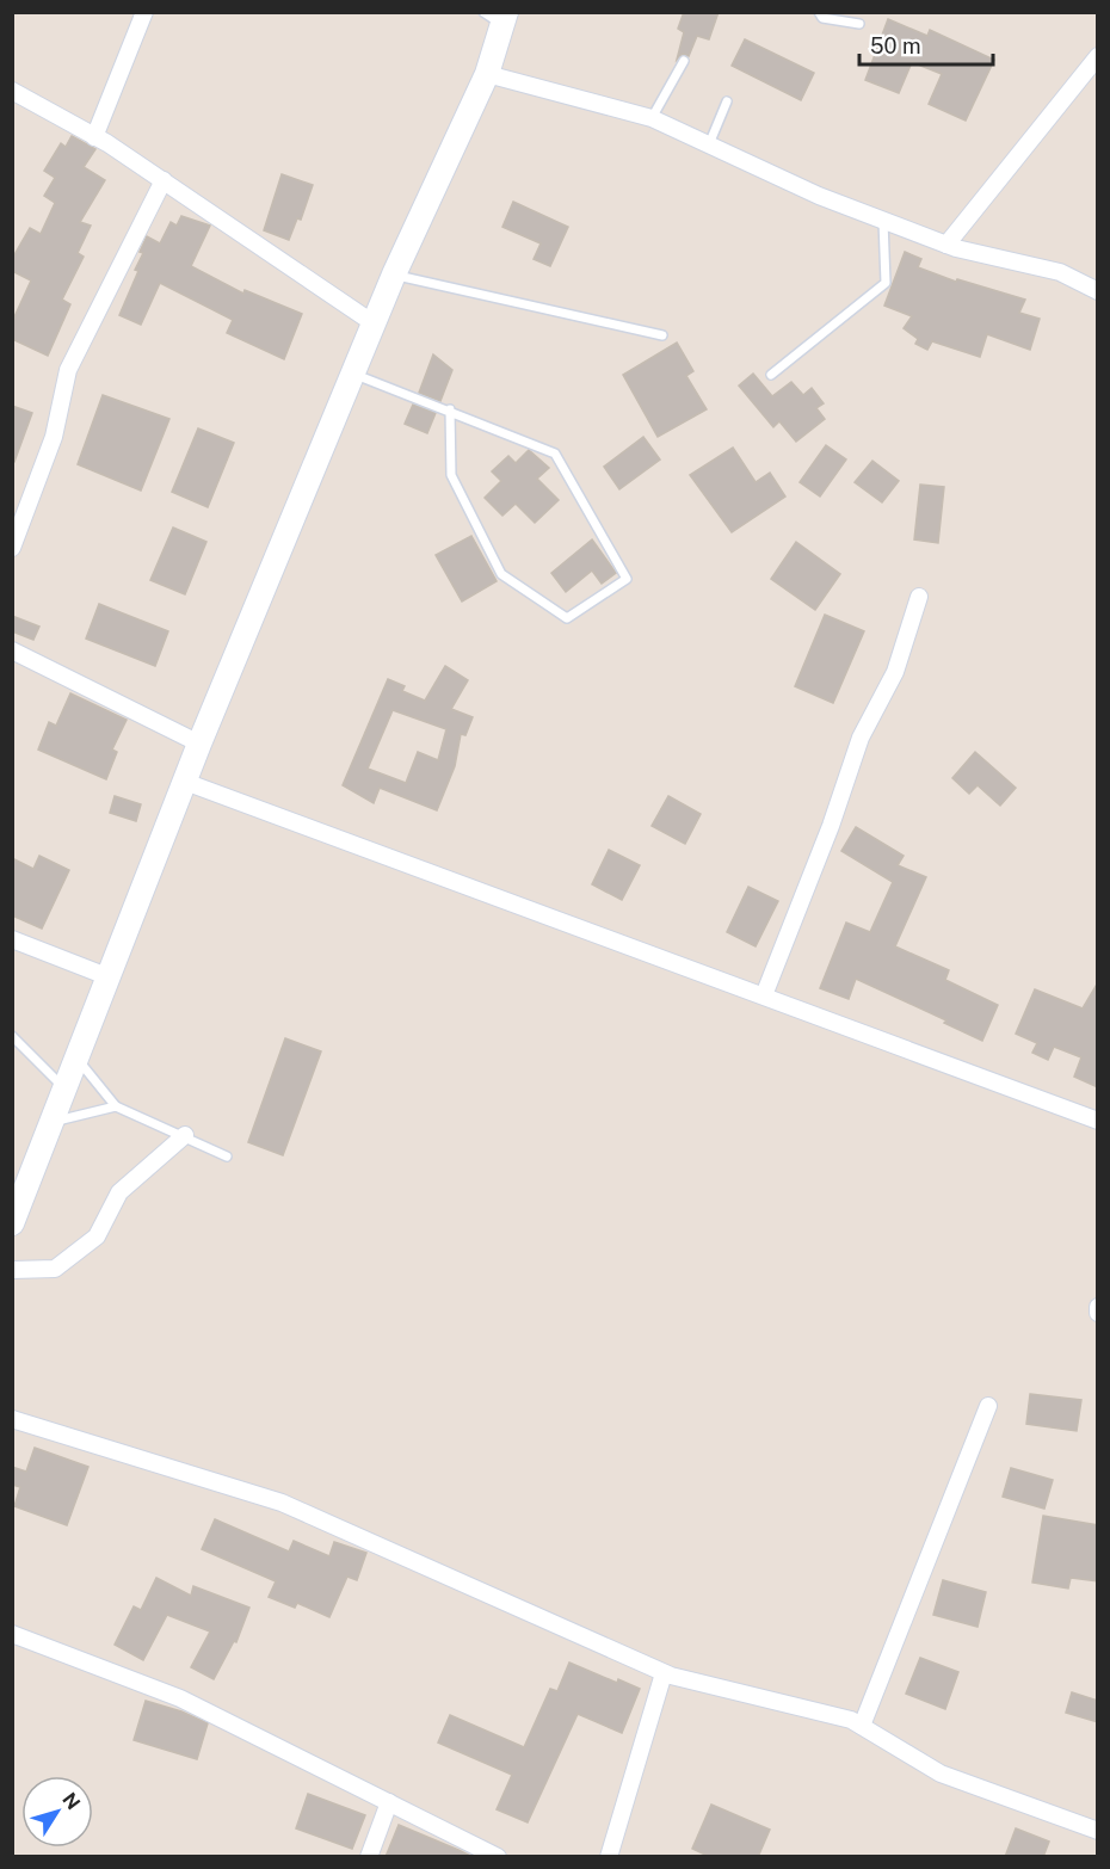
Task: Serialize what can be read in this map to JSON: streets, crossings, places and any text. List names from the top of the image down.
{
  "scale_bar": "50 m",
  "north": "top right"
}
